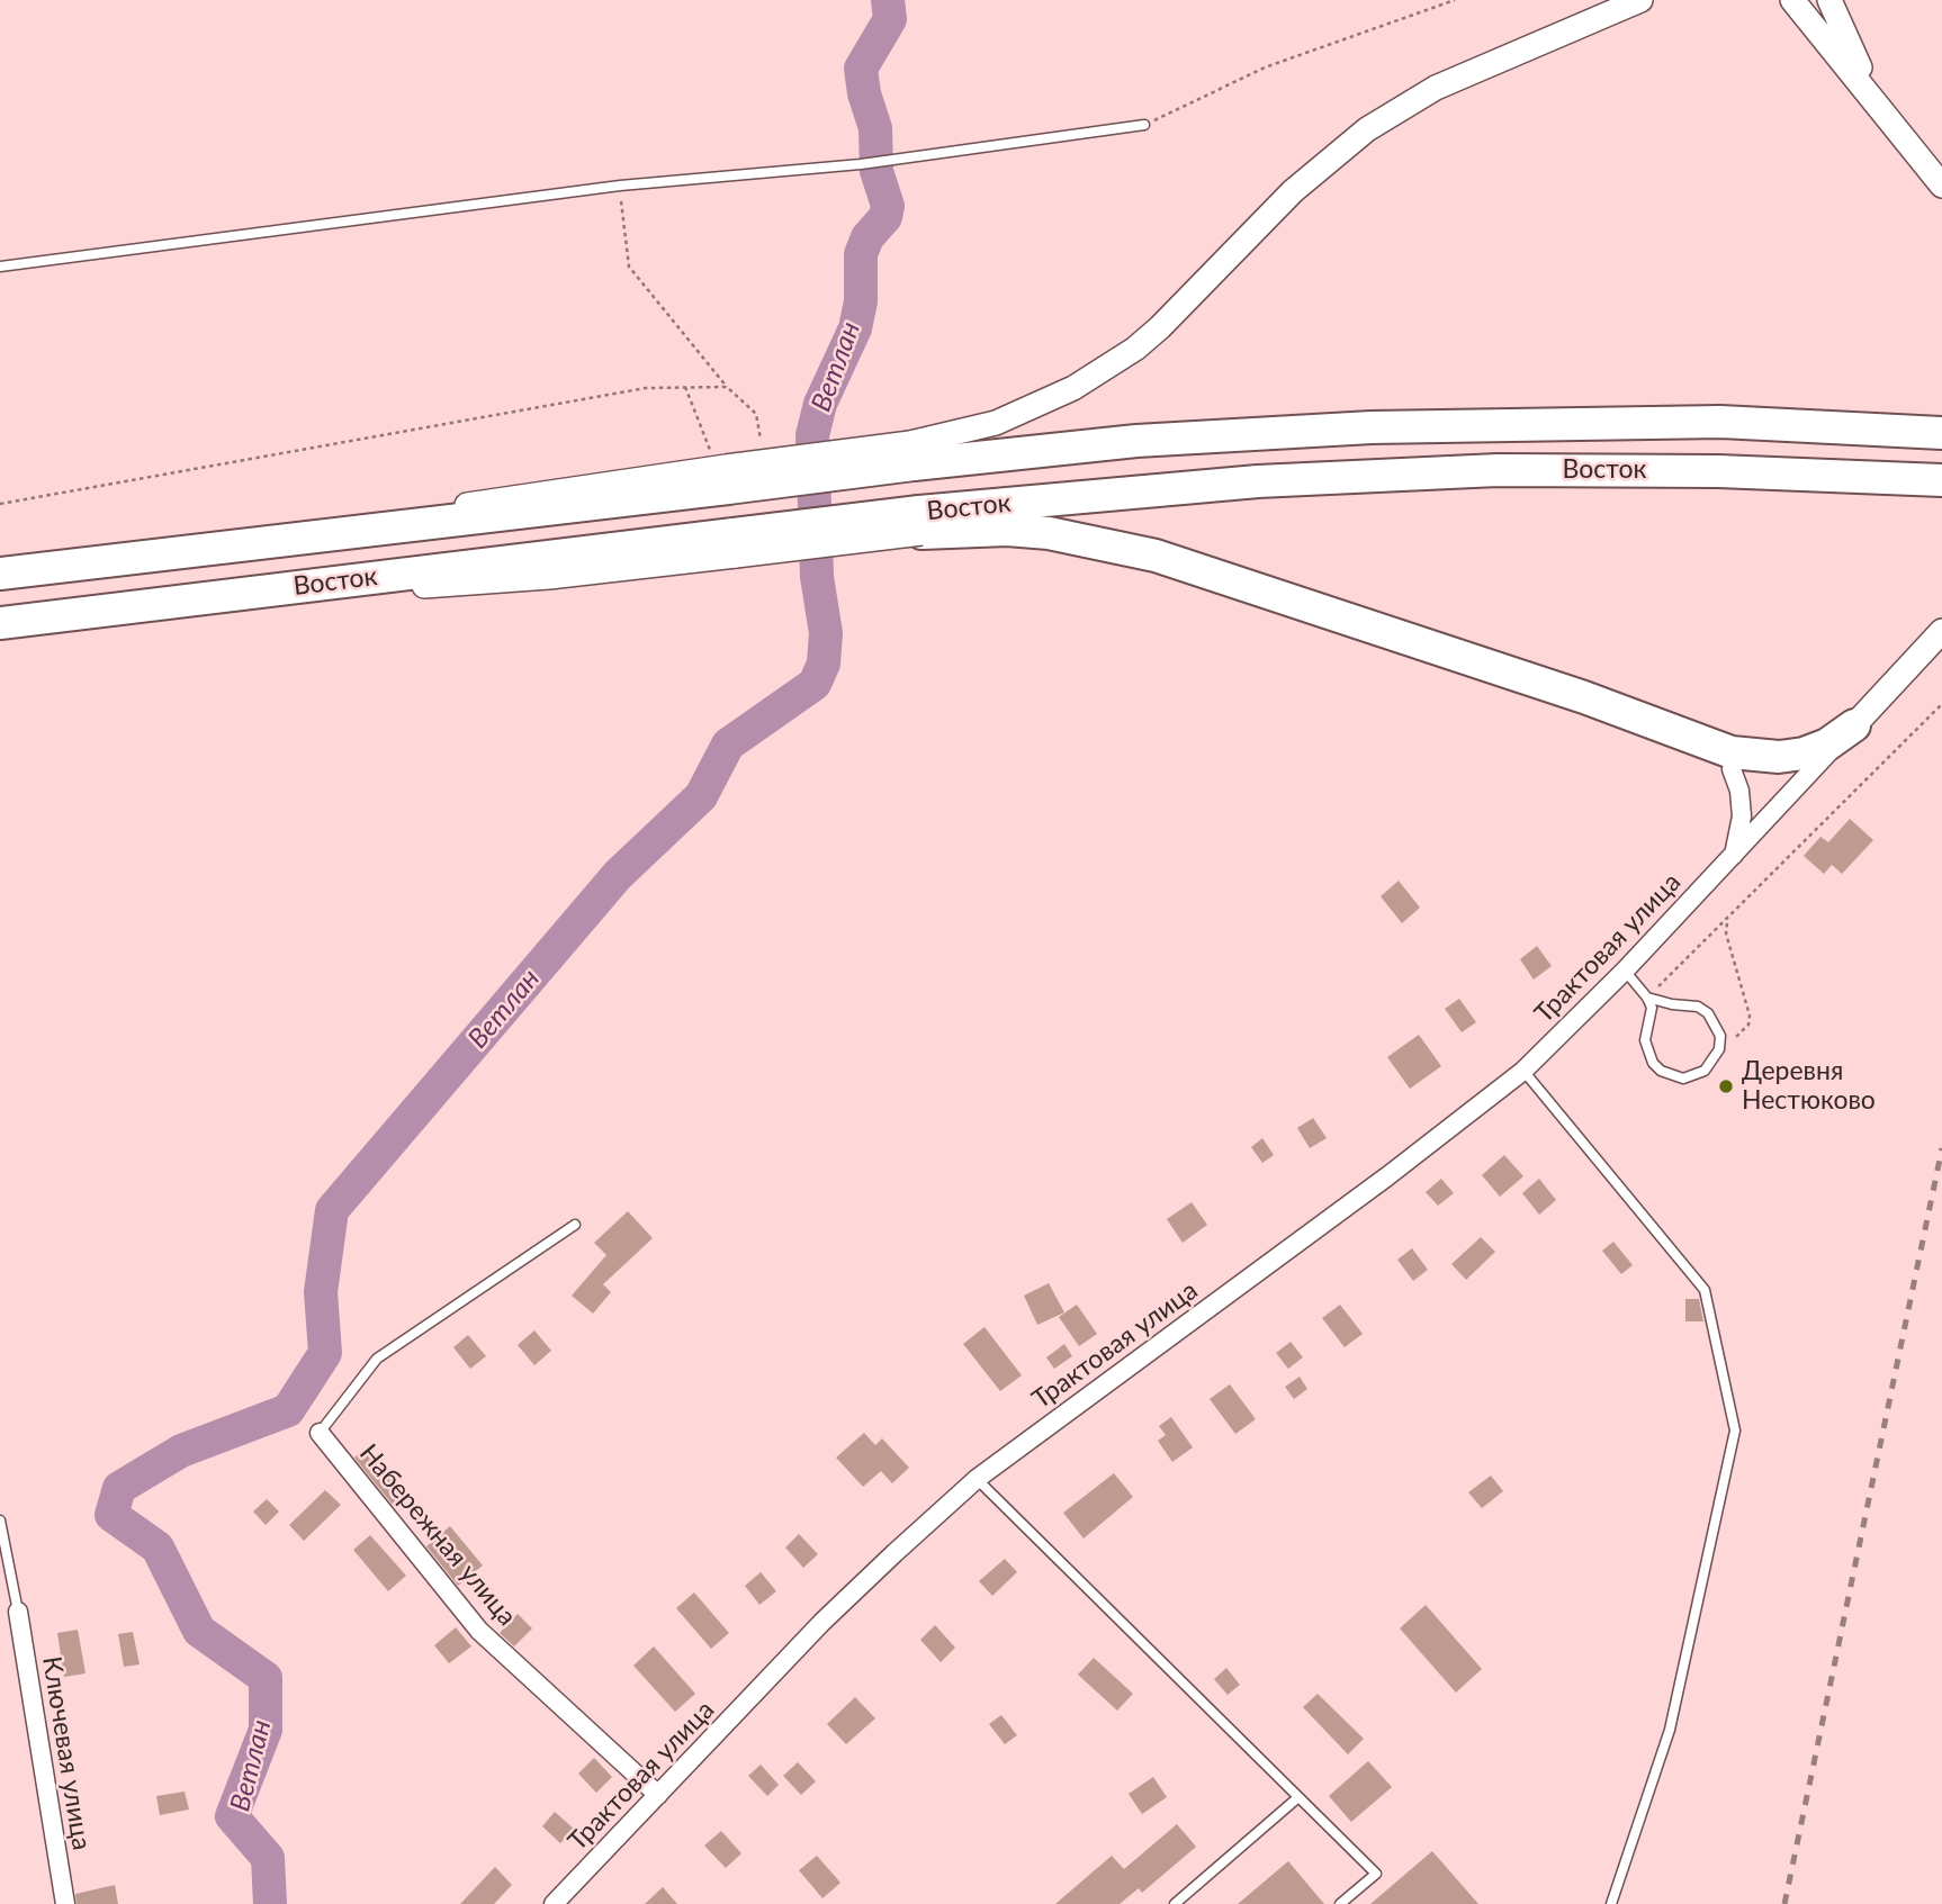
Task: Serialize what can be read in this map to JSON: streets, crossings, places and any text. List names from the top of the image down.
{
  "streets": {
    "highway": ["Восток"],
    "street": ["Трактовая улица", "Набережная улица", "Ключевая улица"]
  },
  "crossings": [
    ["Трактовая улица", "Набережная улица"]
  ],
  "water": ["Ветлан"],
  "places": ["Деревня Нестюково"]
}
